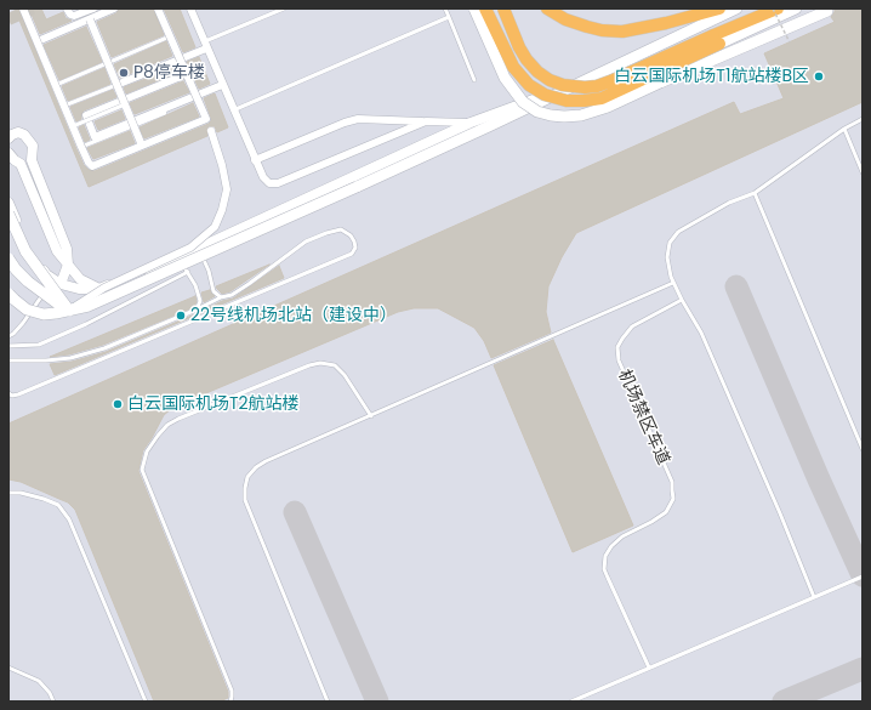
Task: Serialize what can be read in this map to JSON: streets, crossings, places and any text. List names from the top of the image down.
{
  "streets": {
    "lane": ["机场禁区车道"]
  },
  "places": [
    "P8停车楼",
    "白云国际机场T1航站楼B区",
    "22号线机场北站（建设中）",
    "白云国际机场T2航站楼"
  ]
}
